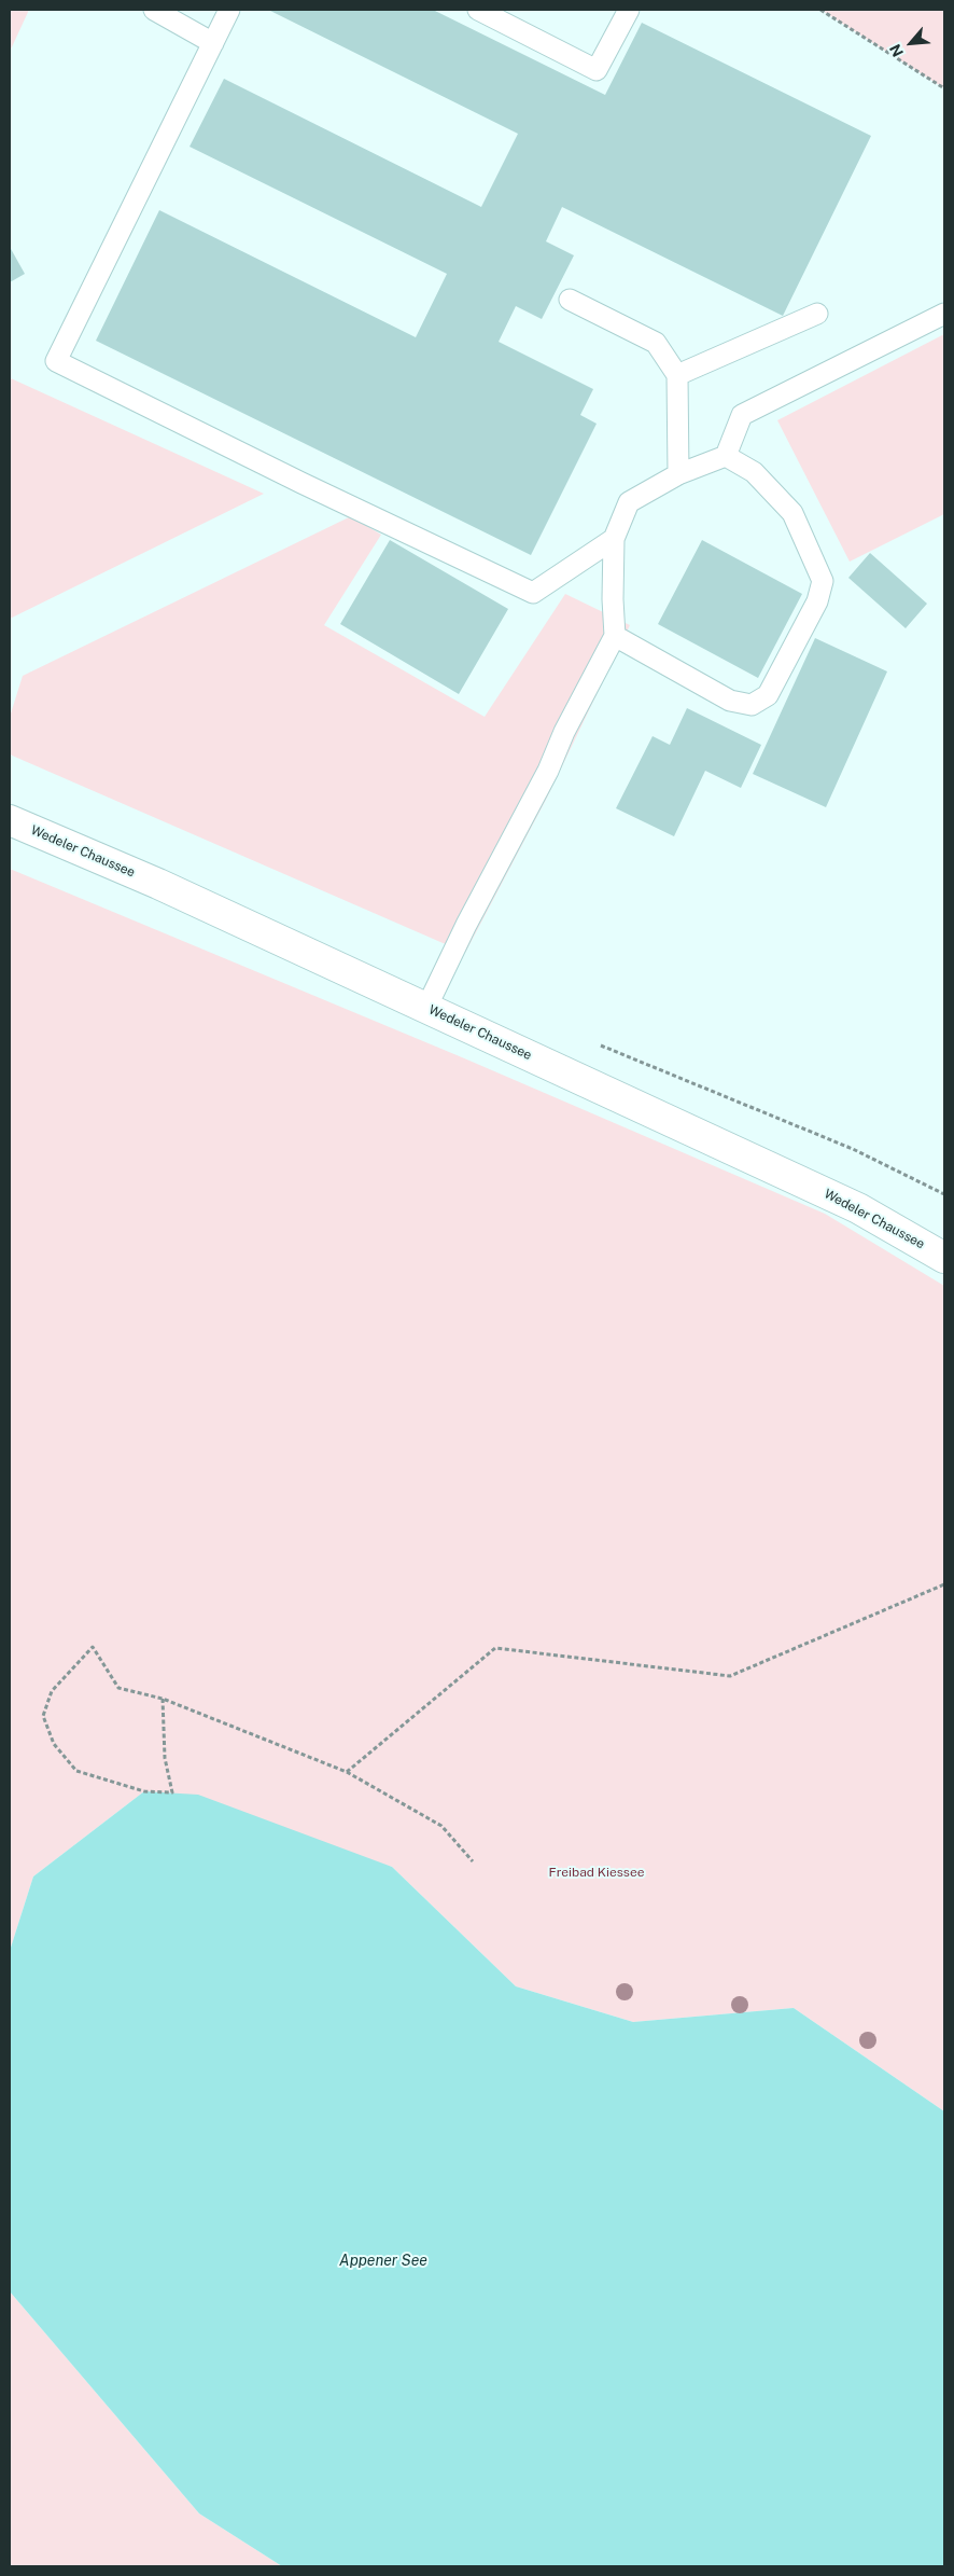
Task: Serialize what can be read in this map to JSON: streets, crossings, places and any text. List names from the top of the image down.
{
  "streets": {
    "main road": ["Wedeler Chaussee"]
  },
  "water": ["Appener See"],
  "parks": ["Freibad Kiessee"],
  "north": "bottom left"
}
